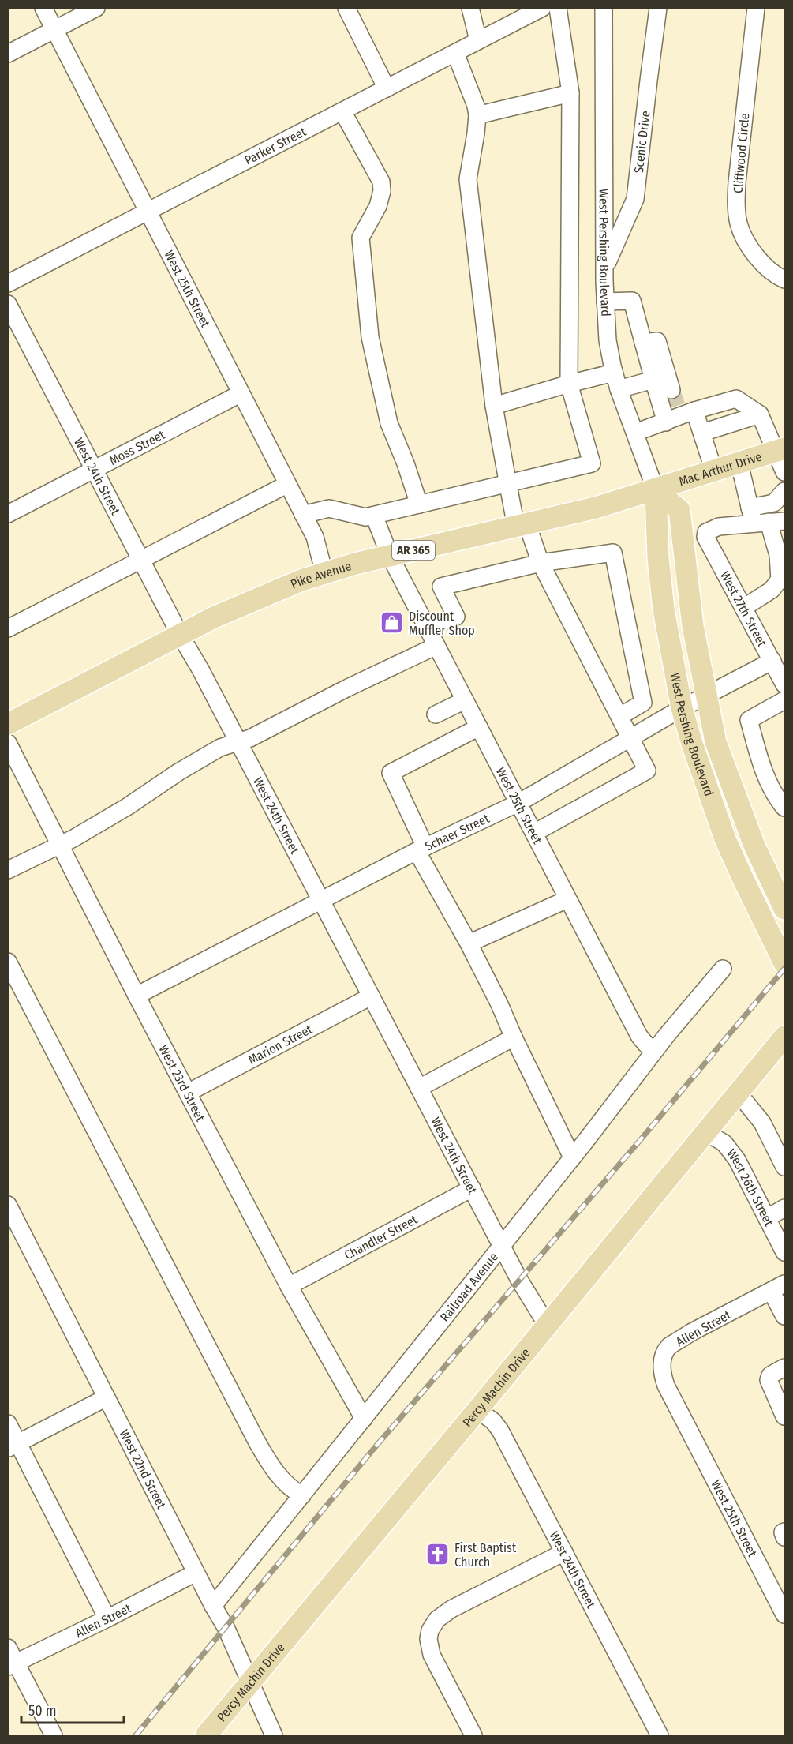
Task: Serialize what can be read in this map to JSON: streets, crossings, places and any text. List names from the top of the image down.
{
  "streets": {
    "main road": [
      "West Pershing Boulevard",
      "Mac Arthur Drive",
      "AR 365",
      "Pike Avenue",
      "Percy Machin Drive"
    ],
    "street": [
      "Scenic Drive",
      "Parker Street",
      "Cliffwood Circle",
      "West 25th Street",
      "Moss Street",
      "West 24th Street",
      "West 27th Street",
      "Schaer Street",
      "Marion Street",
      "West 23rd Street",
      "West 26th Street",
      "Chandler Street",
      "Railroad Avenue",
      "Allen Street",
      "West 22nd Street"
    ]
  },
  "crossings": [
    ["Scenic Drive", "West Pershing Boulevard"],
    ["Parker Street", "West 25th Street"],
    ["West Pershing Boulevard", "Mac Arthur Drive"],
    ["West Pershing Boulevard", "Pike Avenue"],
    ["West Pershing Boulevard", "Schaer Street"],
    ["West 25th Street", "Moss Street"],
    ["West 25th Street", "Pike Avenue"],
    ["West 25th Street", "Schaer Street"],
    ["West 25th Street", "Railroad Avenue"],
    ["West 25th Street", "Allen Street"],
    ["Moss Street", "West 24th Street"],
    ["Mac Arthur Drive", "Pike Avenue"],
    ["West 24th Street", "Pike Avenue"],
    ["West 24th Street", "Schaer Street"],
    ["West 24th Street", "Marion Street"],
    ["West 24th Street", "Chandler Street"],
    ["West 24th Street", "Railroad Avenue"],
    ["West 24th Street", "Percy Machin Drive"],
    ["West 27th Street", "Schaer Street"],
    ["Schaer Street", "West 23rd Street"],
    ["Marion Street", "West 23rd Street"],
    ["West 23rd Street", "Chandler Street"],
    ["West 23rd Street", "Railroad Avenue"],
    ["West 26th Street", "Percy Machin Drive"],
    ["Railroad Avenue", "West 22nd Street"],
    ["Allen Street", "West 22nd Street"],
    ["Percy Machin Drive", "West 22nd Street"]
  ],
  "places": {
    "shop": ["Discount Muffler Shop"],
    "church": ["First Baptist Church"]
  },
  "scale_bar": "50 m"
}
